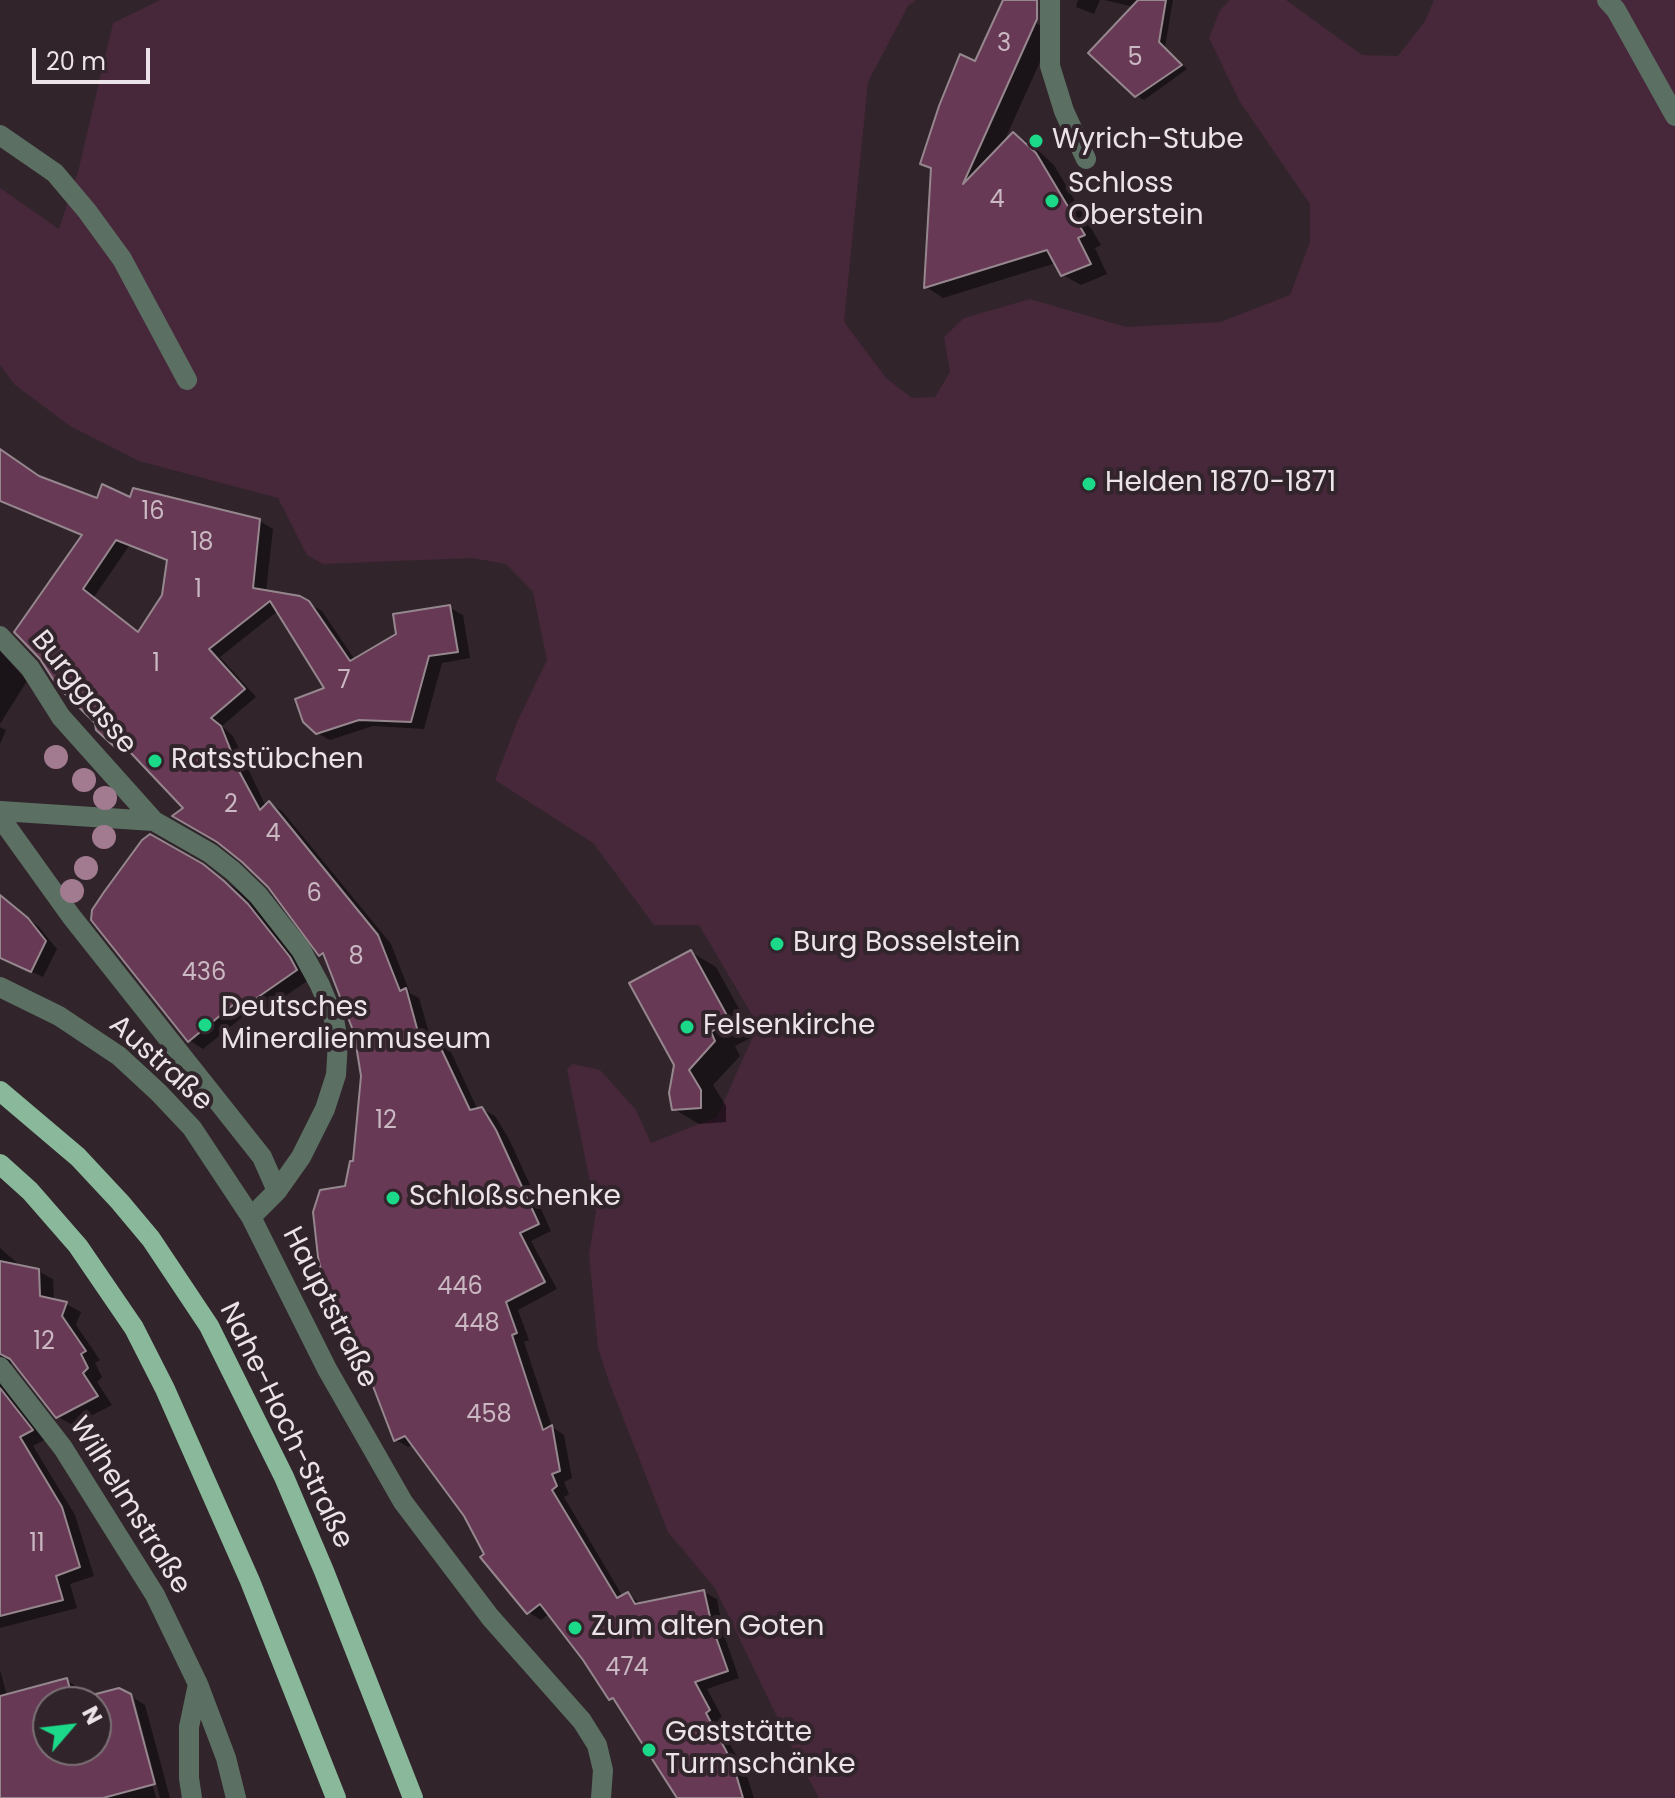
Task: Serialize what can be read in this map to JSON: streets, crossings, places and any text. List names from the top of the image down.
{
  "streets": {
    "main road": ["Nahe-Hoch-Straße"],
    "street": [
      "Burggasse",
      "Austraße",
      "Hauptstraße",
      "Wilhelmstraße"
    ]
  },
  "crossings": [
    ["Austraße", "Hauptstraße"]
  ],
  "places": [
    "Wyrich-Stube",
    "Schloss Oberstein",
    "Helden 1870-1871",
    "Ratsstübchen",
    "Burg Bosselstein",
    "Deutsches Mineralienmuseum",
    "Felsenkirche",
    "Schloßschenke",
    "Zum alten Goten",
    "Gaststätte Turmschänke"
  ],
  "house_numbers": [
    "3",
    "5",
    "4",
    "16",
    "18",
    "1",
    "1",
    "7",
    "2",
    "4",
    "6",
    "8",
    "436",
    "12",
    "446",
    "448",
    "12",
    "458",
    "11",
    "474"
  ],
  "scale_bar": "20 m",
  "north": "top right"
}
